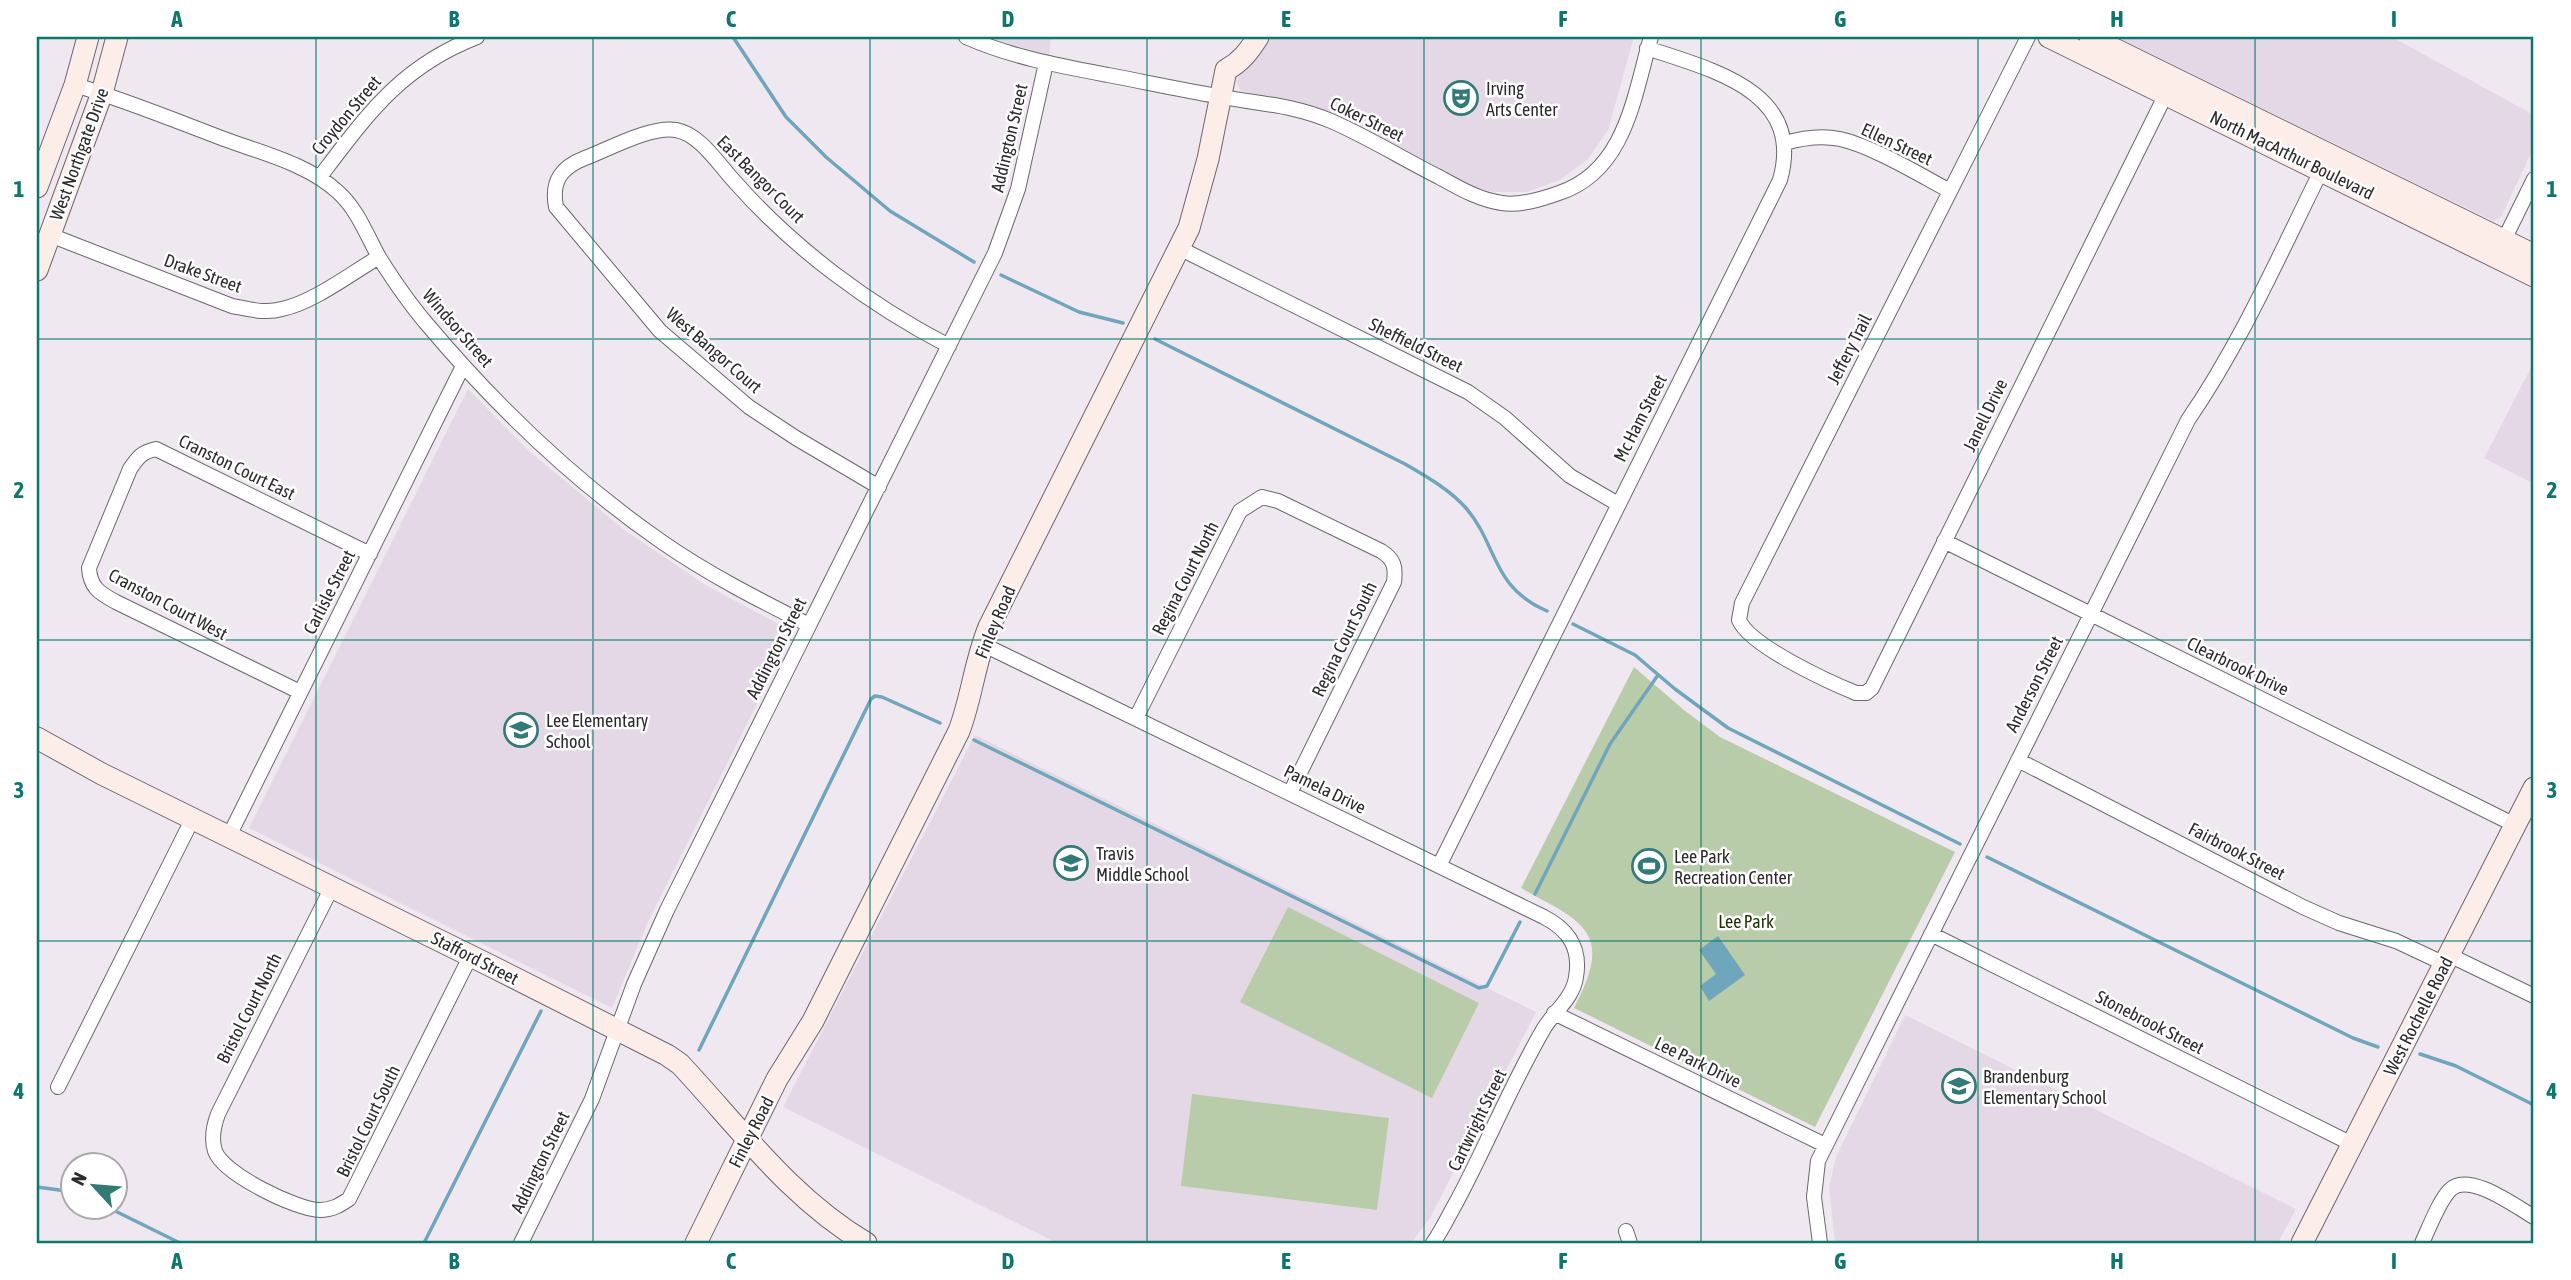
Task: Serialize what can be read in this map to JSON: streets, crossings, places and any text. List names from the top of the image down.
{
  "streets": {
    "street": [
      "Croydon Street",
      "Coker Street",
      "Addington Street",
      "Ellen Street",
      "West Northgate Drive",
      "North MacArthur Boulevard",
      "East Bangor Court",
      "Drake Street",
      "Windsor Street",
      "Sheffield Street",
      "Jeffery Trail",
      "West Bangor Court",
      "Janell Drive",
      "Mc Ham Street",
      "Cranston Court East",
      "Regina Court North",
      "Carlisle Street",
      "Cranston Court West",
      "Finley Road",
      "Regina Court South",
      "Clearbrook Drive",
      "Anderson Street",
      "Pamela Drive",
      "Fairbrook Street",
      "Stafford Street",
      "Bristol Court North",
      "West Rochelle Road",
      "Stonebrook Street",
      "Lee Park Drive",
      "Cartwright Street",
      "Bristol Court South"
    ]
  },
  "crossings": [
    ["Croydon Street", "Windsor Street"],
    ["Coker Street", "Addington Street"],
    ["Coker Street", "Mc Ham Street"],
    ["Coker Street", "Finley Road"],
    ["Addington Street", "East Bangor Court"],
    ["Addington Street", "Windsor Street"],
    ["Addington Street", "West Bangor Court"],
    ["Addington Street", "Stafford Street"],
    ["Ellen Street", "Jeffery Trail"],
    ["Ellen Street", "Mc Ham Street"],
    ["West Northgate Drive", "Drake Street"],
    ["West Northgate Drive", "Windsor Street"],
    ["North MacArthur Boulevard", "Janell Drive"],
    ["North MacArthur Boulevard", "Anderson Street"],
    ["East Bangor Court", "West Bangor Court"],
    ["Drake Street", "Windsor Street"],
    ["Windsor Street", "Carlisle Street"],
    ["Sheffield Street", "Mc Ham Street"],
    ["Sheffield Street", "Finley Road"],
    ["Jeffery Trail", "Janell Drive"],
    ["Janell Drive", "Clearbrook Drive"],
    ["Mc Ham Street", "Pamela Drive"],
    ["Cranston Court East", "Carlisle Street"],
    ["Cranston Court East", "Cranston Court West"],
    ["Regina Court North", "Regina Court South"],
    ["Regina Court North", "Pamela Drive"],
    ["Carlisle Street", "Cranston Court West"],
    ["Carlisle Street", "Stafford Street"],
    ["Finley Road", "Pamela Drive"],
    ["Finley Road", "Stafford Street"],
    ["Regina Court South", "Pamela Drive"],
    ["Clearbrook Drive", "Anderson Street"],
    ["Clearbrook Drive", "West Rochelle Road"],
    ["Anderson Street", "Fairbrook Street"],
    ["Anderson Street", "Stonebrook Street"],
    ["Anderson Street", "Lee Park Drive"],
    ["Pamela Drive", "Lee Park Drive"],
    ["Pamela Drive", "Cartwright Street"],
    ["Fairbrook Street", "West Rochelle Road"],
    ["Stafford Street", "Bristol Court North"],
    ["Stafford Street", "Bristol Court South"],
    ["Bristol Court North", "Bristol Court South"],
    ["West Rochelle Road", "Stonebrook Street"],
    ["Lee Park Drive", "Cartwright Street"]
  ],
  "parks": ["Lee Park"],
  "places": {
    "theatre": ["Irving Arts Center"],
    "school or university": ["Lee Elementary School", "Travis Middle School", "Brandenburg Elementary School"],
    "sports": ["Lee Park Recreation Center"]
  },
  "north": "top left",
  "grid": {
    "columns": [
      "A",
      "B",
      "C",
      "D",
      "E",
      "F",
      "G",
      "H",
      "I"
    ],
    "rows": [
      "1",
      "2",
      "3",
      "4"
    ]
  }
}
